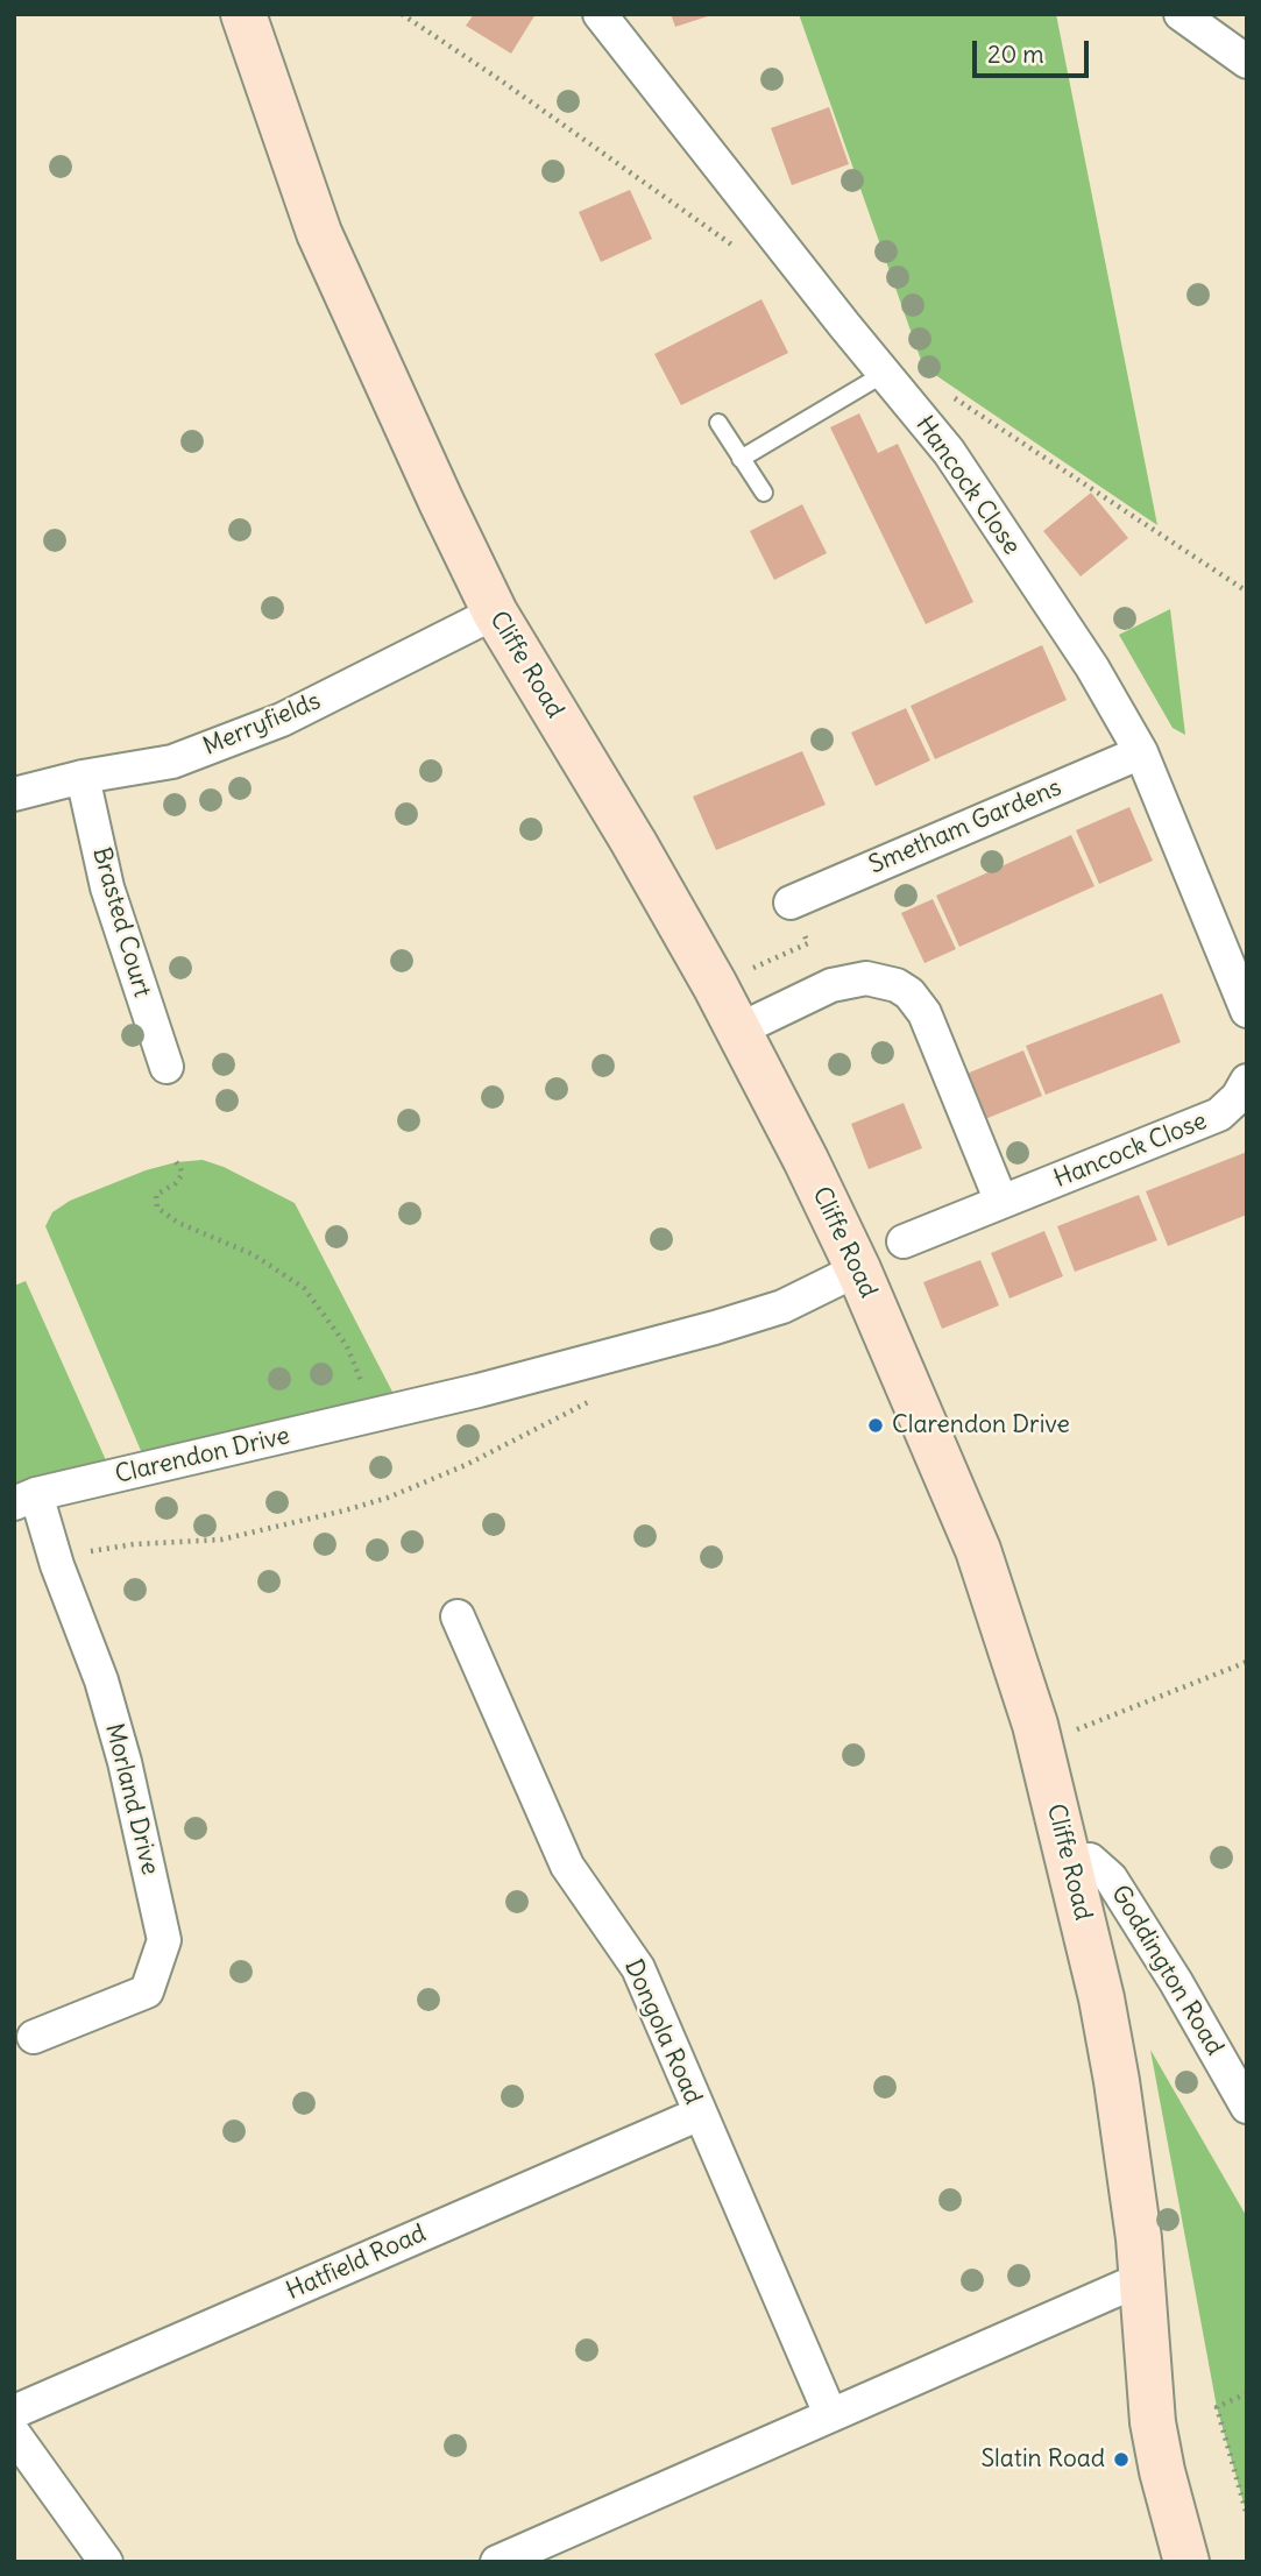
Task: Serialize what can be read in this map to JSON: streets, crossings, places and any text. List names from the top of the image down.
{
  "streets": {
    "street": [
      "Hancock Close",
      "Cliffe Road",
      "Merryfields",
      "Smetham Gardens",
      "Brasted Court",
      "Clarendon Drive",
      "Morland Drive",
      "Goddington Road",
      "Dongola Road",
      "Hatfield Road"
    ]
  },
  "crossings": [
    ["Hancock Close", "Smetham Gardens"],
    ["Cliffe Road", "Merryfields"],
    ["Cliffe Road", "Clarendon Drive"],
    ["Cliffe Road", "Goddington Road"],
    ["Merryfields", "Brasted Court"],
    ["Clarendon Drive", "Morland Drive"],
    ["Dongola Road", "Hatfield Road"]
  ],
  "places": ["Clarendon Drive", "Slatin Road"],
  "scale_bar": "20 m"
}
